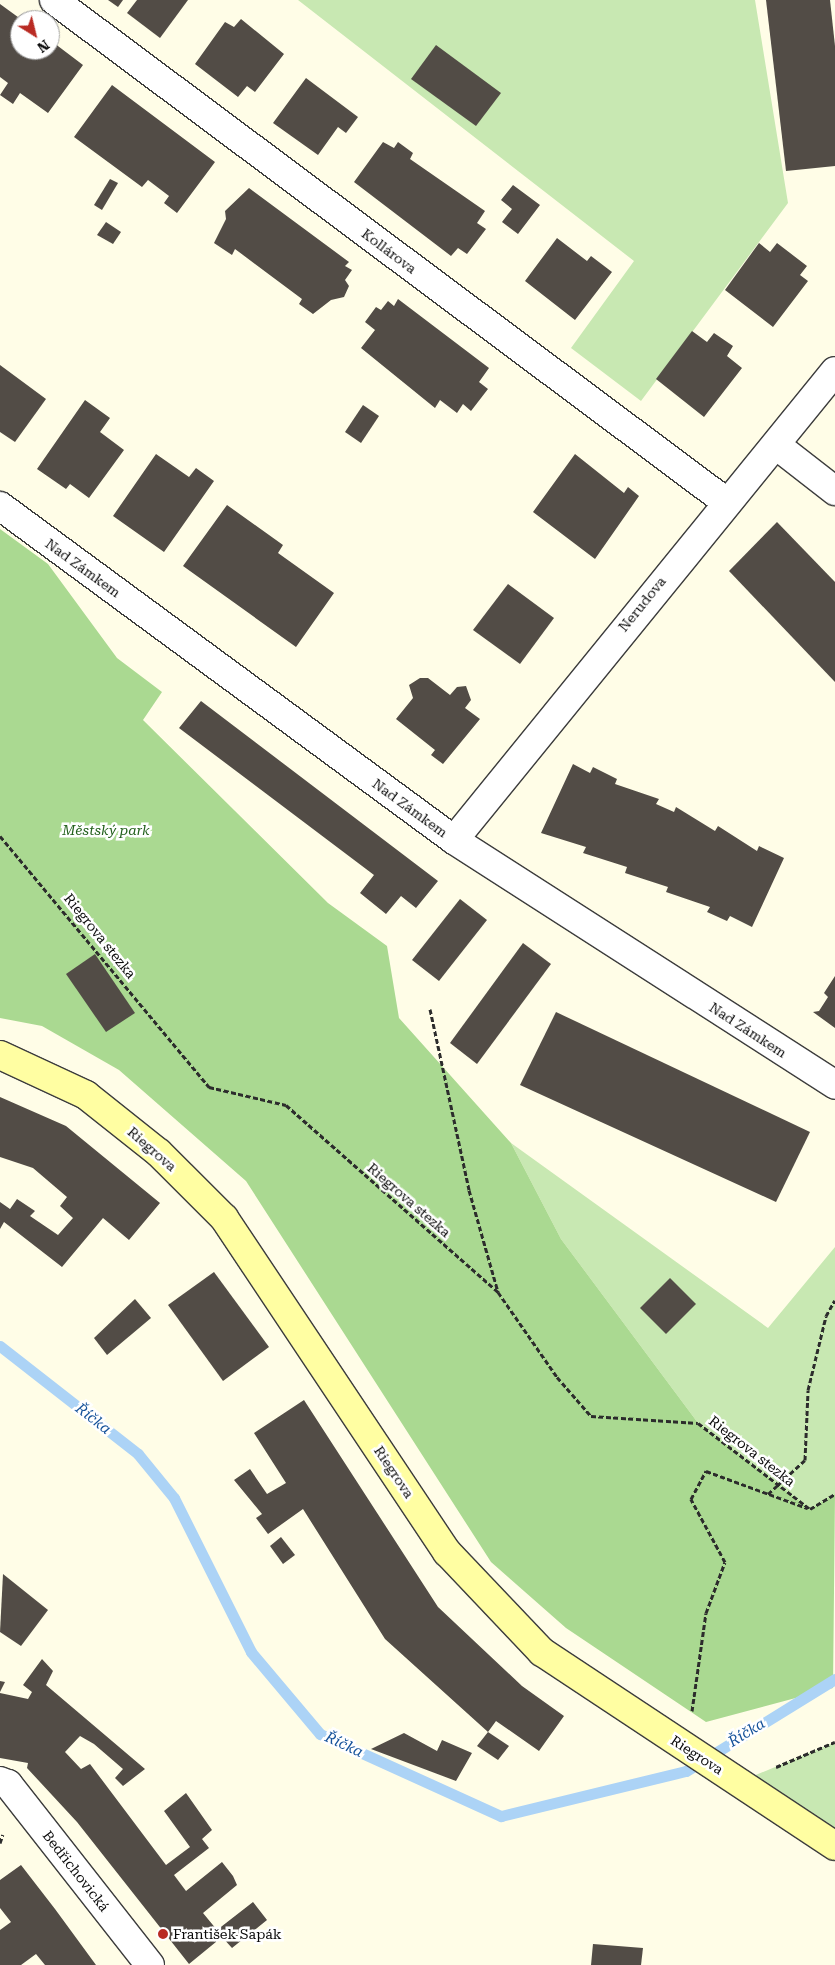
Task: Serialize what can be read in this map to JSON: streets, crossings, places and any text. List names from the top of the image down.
{
  "streets": {
    "street": [
      "Kollárova",
      "Nad Zámkem",
      "Nerudova",
      "Riegrova",
      "Bedřichovická"
    ],
    "path": ["Riegrova stezka"]
  },
  "crossings": [
    ["Kollárova", "Nerudova"],
    ["Nad Zámkem", "Nerudova"]
  ],
  "water": ["Říčka"],
  "parks": ["Městský park"],
  "places": ["František Sapák"],
  "north": "bottom right"
}
